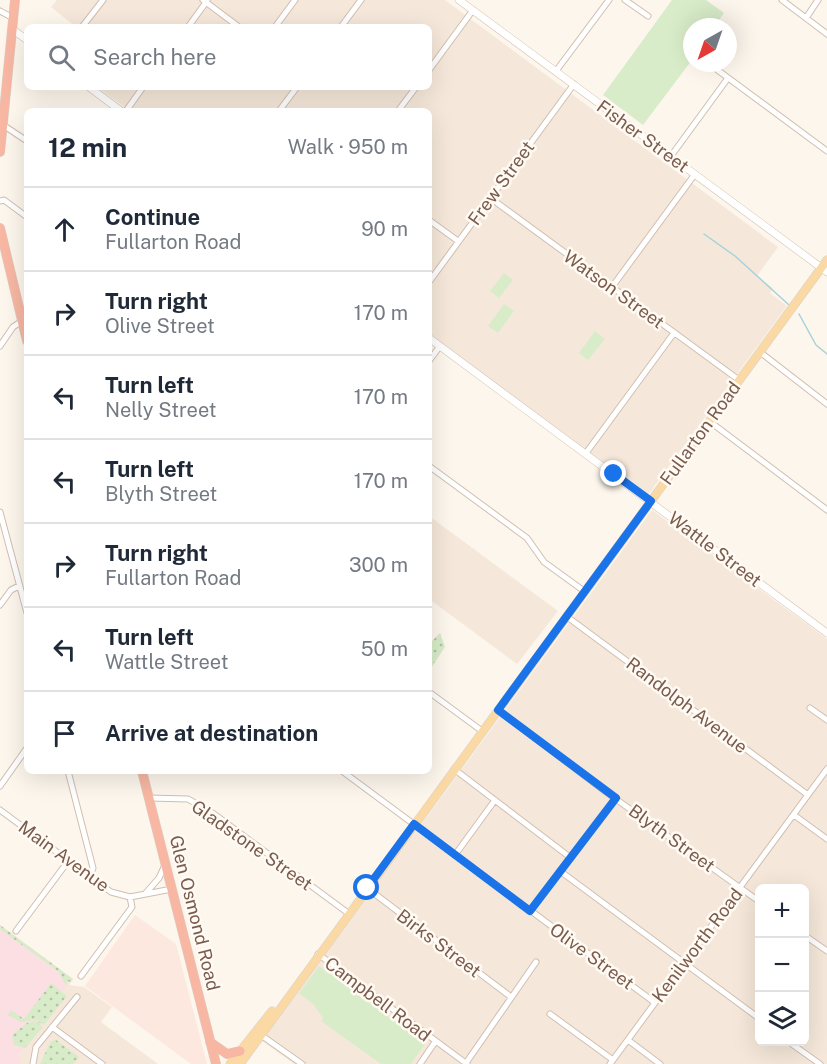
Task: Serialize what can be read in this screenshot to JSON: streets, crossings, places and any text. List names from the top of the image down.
{
  "streets": {
    "highway": ["Glen Osmond Road"],
    "main road": ["Fullarton Road"],
    "street": [
      "Fisher Street",
      "Frew Street",
      "Watson Street",
      "Wattle Street",
      "Randolph Avenue",
      "Blyth Street",
      "Gladstone Street",
      "Main Avenue",
      "Birks Street",
      "Kenilworth Road",
      "Olive Street",
      "Campbell Road"
    ]
  },
  "crossings": [
    ["Fisher Street", "Frew Street"],
    ["Fisher Street", "Fullarton Road"],
    ["Frew Street", "Watson Street"],
    ["Watson Street", "Fullarton Road"],
    ["Fullarton Road", "Wattle Street"],
    ["Fullarton Road", "Randolph Avenue"],
    ["Fullarton Road", "Blyth Street"],
    ["Fullarton Road", "Gladstone Street"],
    ["Fullarton Road", "Birks Street"],
    ["Fullarton Road", "Olive Street"],
    ["Fullarton Road", "Campbell Road"],
    ["Randolph Avenue", "Kenilworth Road"],
    ["Blyth Street", "Kenilworth Road"],
    ["Gladstone Street", "Glen Osmond Road"],
    ["Main Avenue", "Glen Osmond Road"],
    ["Kenilworth Road", "Olive Street"]
  ],
  "north": "bottom left",
  "page": {
    "search": "Search here",
    "heading": ["12 min", "Walk · 950 m"],
    "list": [
      ["Continue", "Fullarton Road", "90 m"],
      ["Turn right", "Olive Street", "170 m"],
      ["Turn left", "Nelly Street", "170 m"],
      ["Turn left", "Blyth Street", "170 m"],
      ["Turn right", "Fullarton Road", "300 m"],
      ["Turn left", "Wattle Street", "50 m"],
      "Arrive at destination"
    ],
    "map_buttons": ["+", "−"]
  }
}
